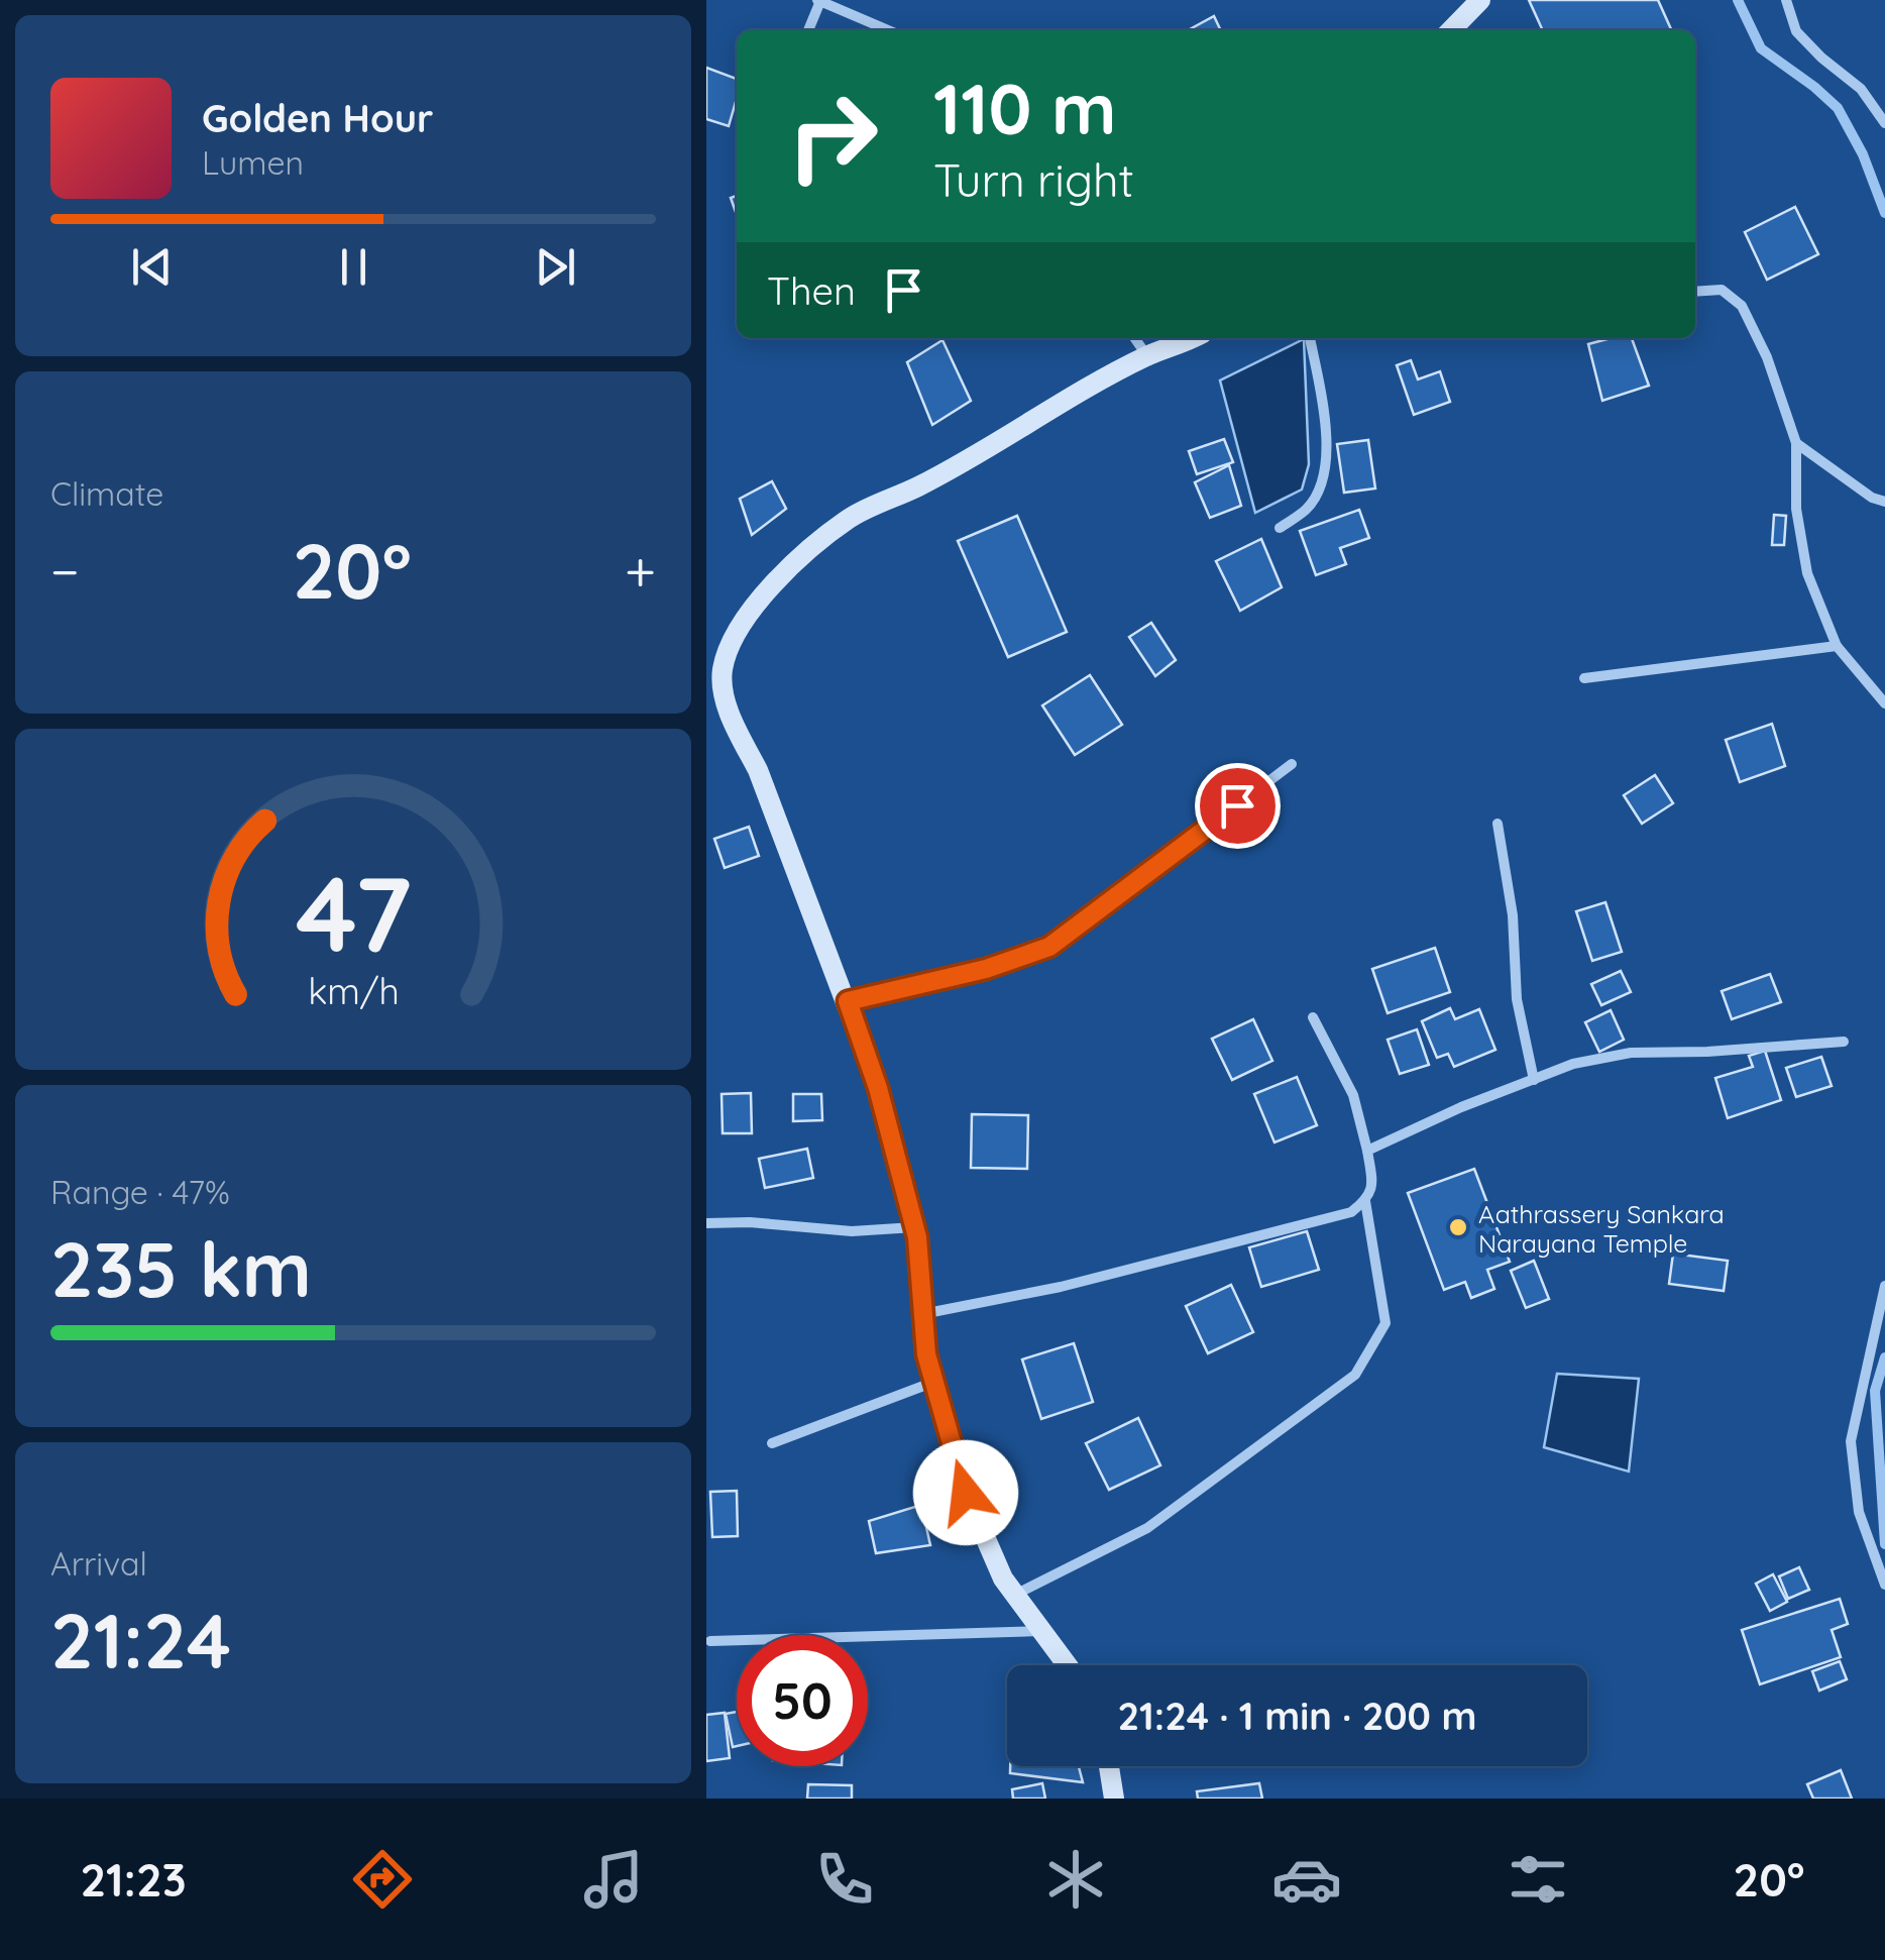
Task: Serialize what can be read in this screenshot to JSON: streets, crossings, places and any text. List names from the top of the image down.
{
  "places": ["Aathrassery Sankara Narayana Temple"],
  "page": {
    "turn": ["110 m", "Turn right"],
    "song": ["Golden Hour", "Lumen"],
    "then": "Then",
    "tile": [
      "Climate",
      ["Range · 47%", "235 km"],
      ["Arrival", "21:24"]
    ],
    "heat": ["−", "20°", "+"],
    "limit": "50",
    "trip": "21:24 · 1 min · 200 m",
    "tabs": ["21:23", "20°"],
    "gauge": ["47", "km/h"]
  }
}
